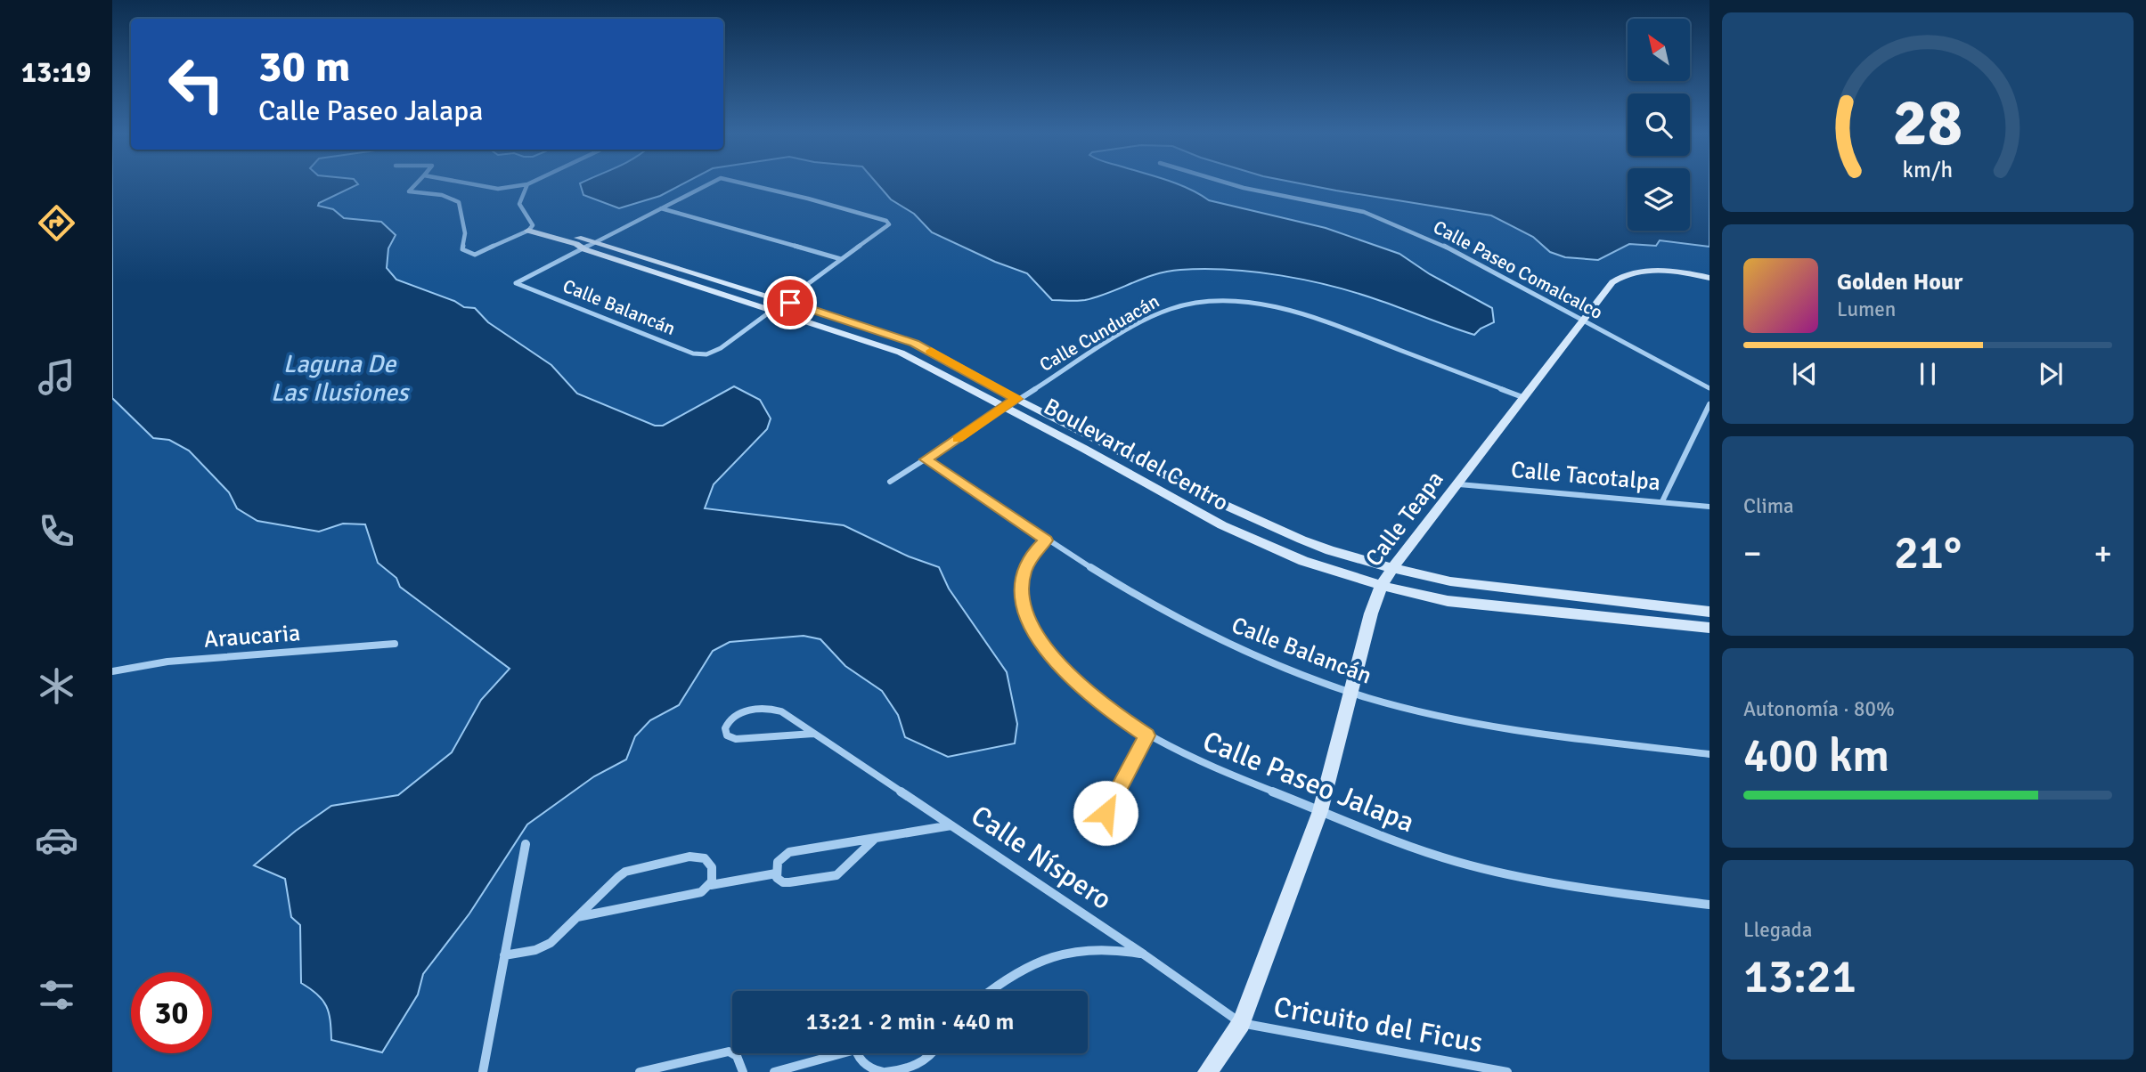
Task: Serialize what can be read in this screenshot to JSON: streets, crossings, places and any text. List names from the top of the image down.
{
  "streets": {
    "street": [
      "Calle Paseo Comalcalco",
      "Calle Balancán",
      "Calle Cunduacán",
      "Boulevard del Centro",
      "Calle Tacotalpa",
      "Calle Teapa",
      "Araucaria",
      "Calle Paseo Jalapa",
      "Calle Níspero",
      "Cricuito del Ficus"
    ]
  },
  "crossings": [
    ["Calle Paseo Comalcalco", "Calle Teapa"],
    ["Calle Balancán", "Calle Cunduacán"],
    ["Calle Balancán", "Boulevard del Centro"],
    ["Calle Balancán", "Calle Teapa"],
    ["Calle Balancán", "Calle Paseo Jalapa"],
    ["Calle Cunduacán", "Boulevard del Centro"],
    ["Calle Cunduacán", "Calle Teapa"],
    ["Boulevard del Centro", "Calle Teapa"],
    ["Calle Tacotalpa", "Calle Teapa"],
    ["Calle Teapa", "Calle Paseo Jalapa"],
    ["Calle Teapa", "Calle Níspero"],
    ["Calle Teapa", "Cricuito del Ficus"],
    ["Calle Níspero", "Cricuito del Ficus"]
  ],
  "water": ["Laguna De Las Ilusiones"],
  "north": "top left",
  "page": {
    "tabs": "13:19",
    "turn": ["30 m", "Calle Paseo Jalapa"],
    "song": ["Golden Hour", "Lumen"],
    "tile": [
      "Clima",
      ["Autonomía · 80%", "400 km"],
      ["Llegada", "13:21"]
    ],
    "heat": ["−", "21°", "+"],
    "limit": "30",
    "trip": "13:21 · 2 min · 440 m",
    "gauge": ["28", "km/h"]
  }
}
